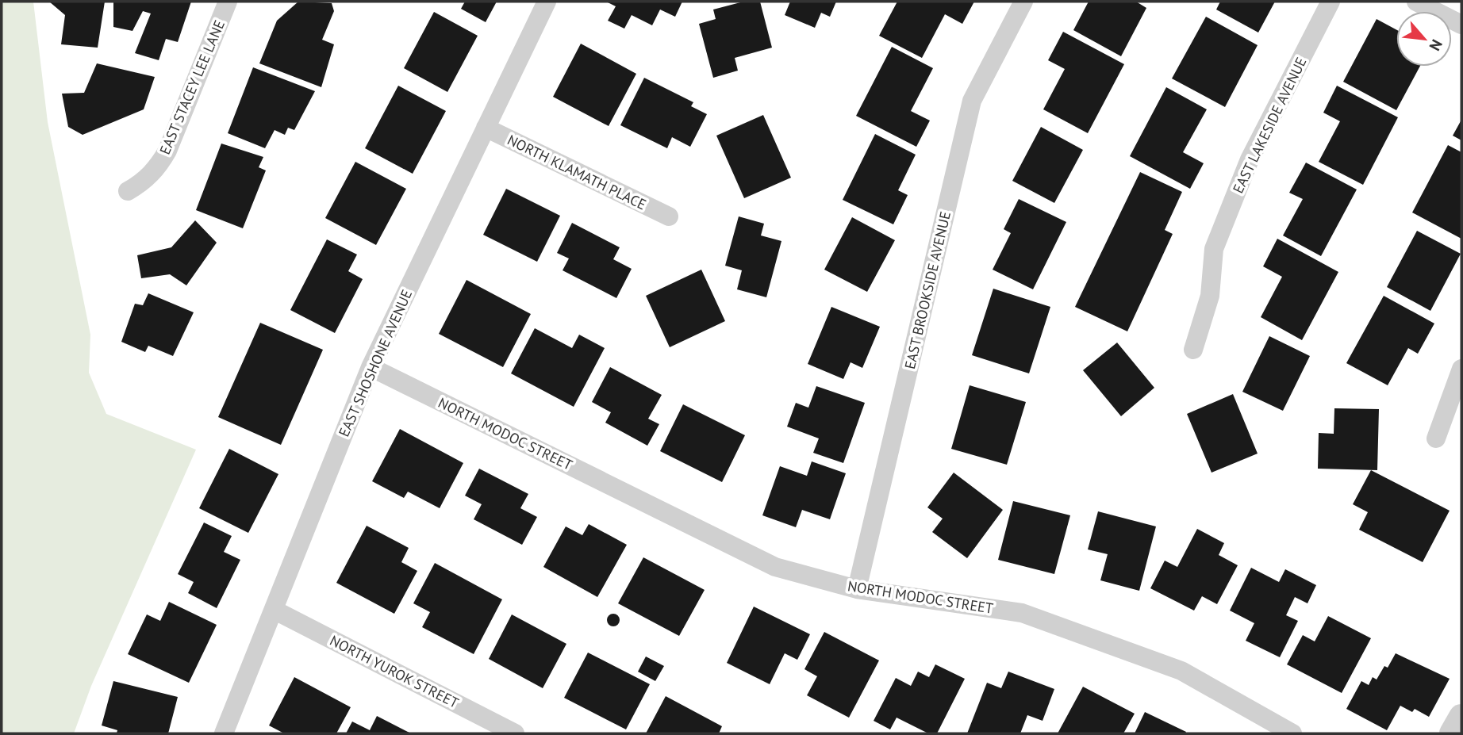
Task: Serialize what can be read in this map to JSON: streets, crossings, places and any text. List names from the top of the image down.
{
  "streets": {
    "street": [
      "EAST STACEY LEE LANE",
      "EAST LAKESIDE AVENUE",
      "NORTH KLAMATH PLACE",
      "EAST BROOKSIDE AVENUE",
      "EAST SHOSHONE AVENUE",
      "NORTH MODOC STREET",
      "NORTH YUROK STREET"
    ]
  },
  "crossings": [
    ["NORTH KLAMATH PLACE", "EAST SHOSHONE AVENUE"],
    ["EAST BROOKSIDE AVENUE", "NORTH MODOC STREET"],
    ["EAST SHOSHONE AVENUE", "NORTH MODOC STREET"],
    ["EAST SHOSHONE AVENUE", "NORTH YUROK STREET"]
  ],
  "north": "bottom right"
}
